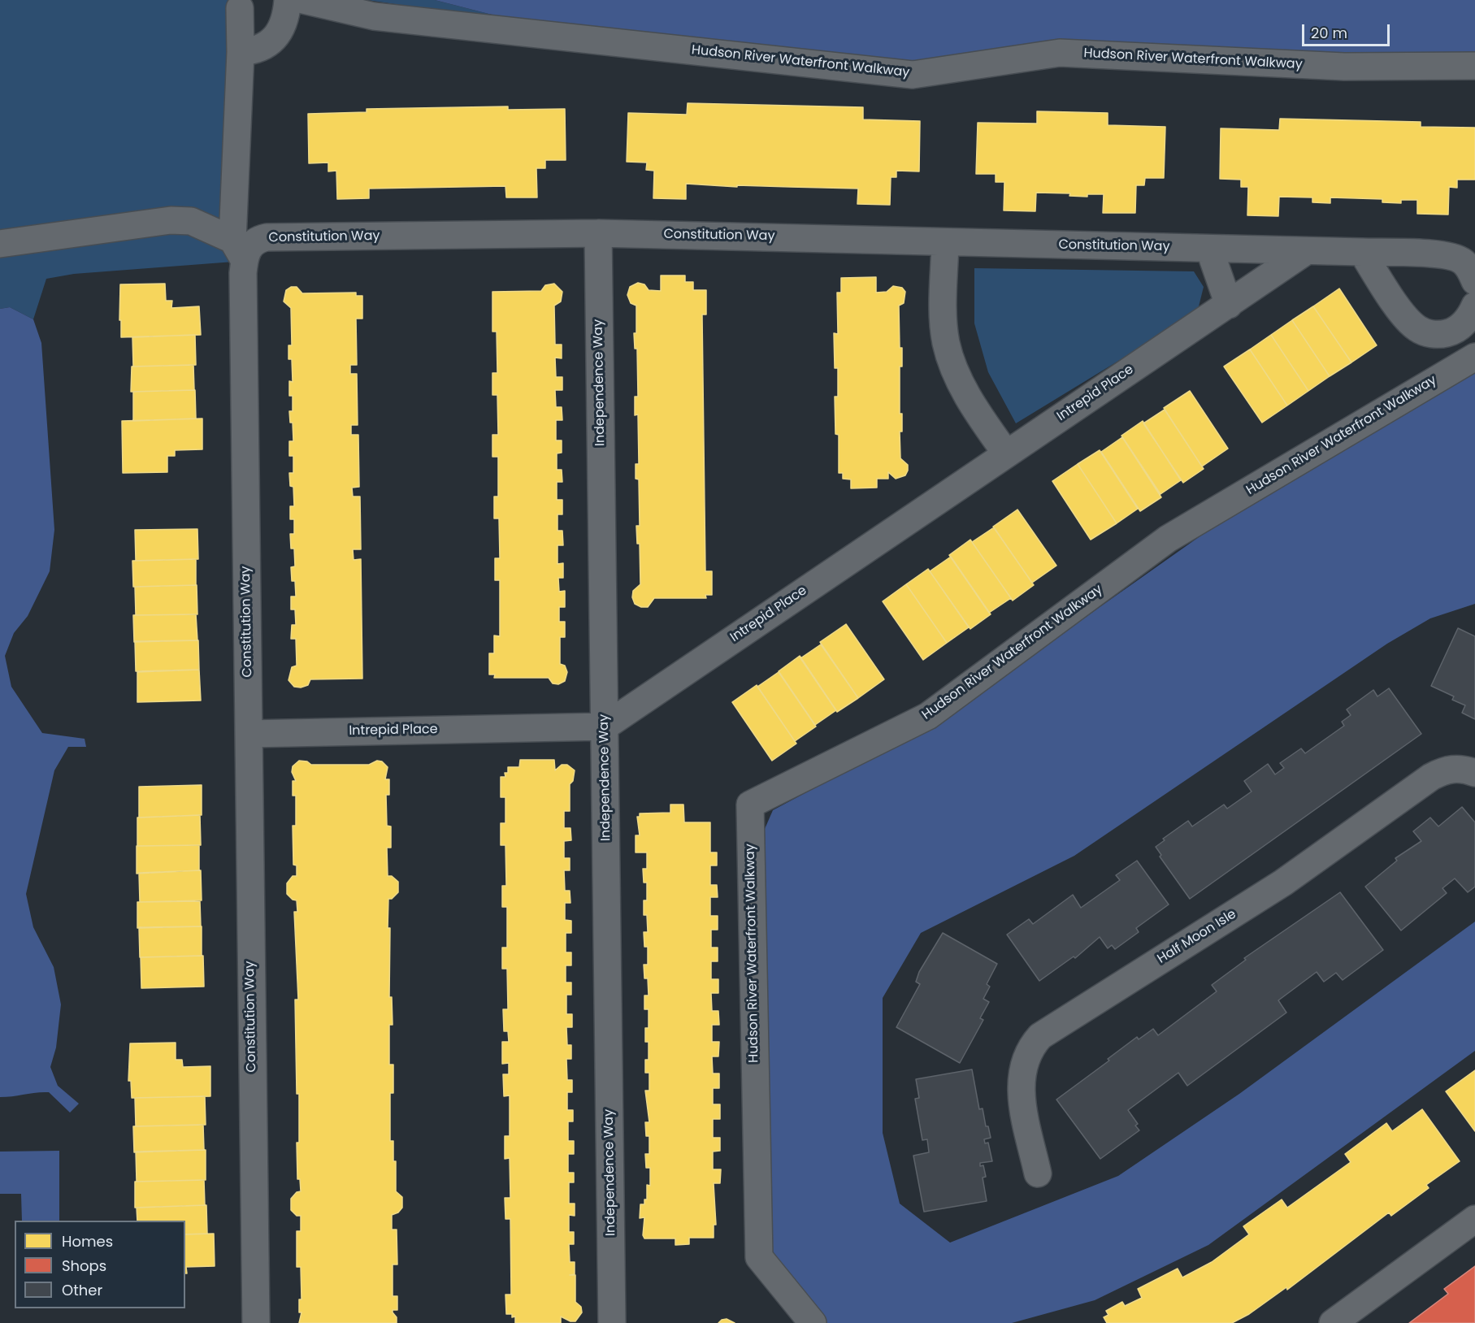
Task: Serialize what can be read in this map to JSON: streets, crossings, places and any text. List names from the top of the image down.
{
  "streets": {
    "street": [
      "Hudson River Waterfront Walkway",
      "Constitution Way",
      "Independence Way",
      "Intrepid Place",
      "Half Moon Isle"
    ]
  },
  "crossings": [
    ["Constitution Way", "Independence Way"],
    ["Constitution Way", "Intrepid Place"],
    ["Independence Way", "Intrepid Place"]
  ],
  "legend": ["Homes", "Shops", "Other"],
  "scale_bar": "20 m"
}
